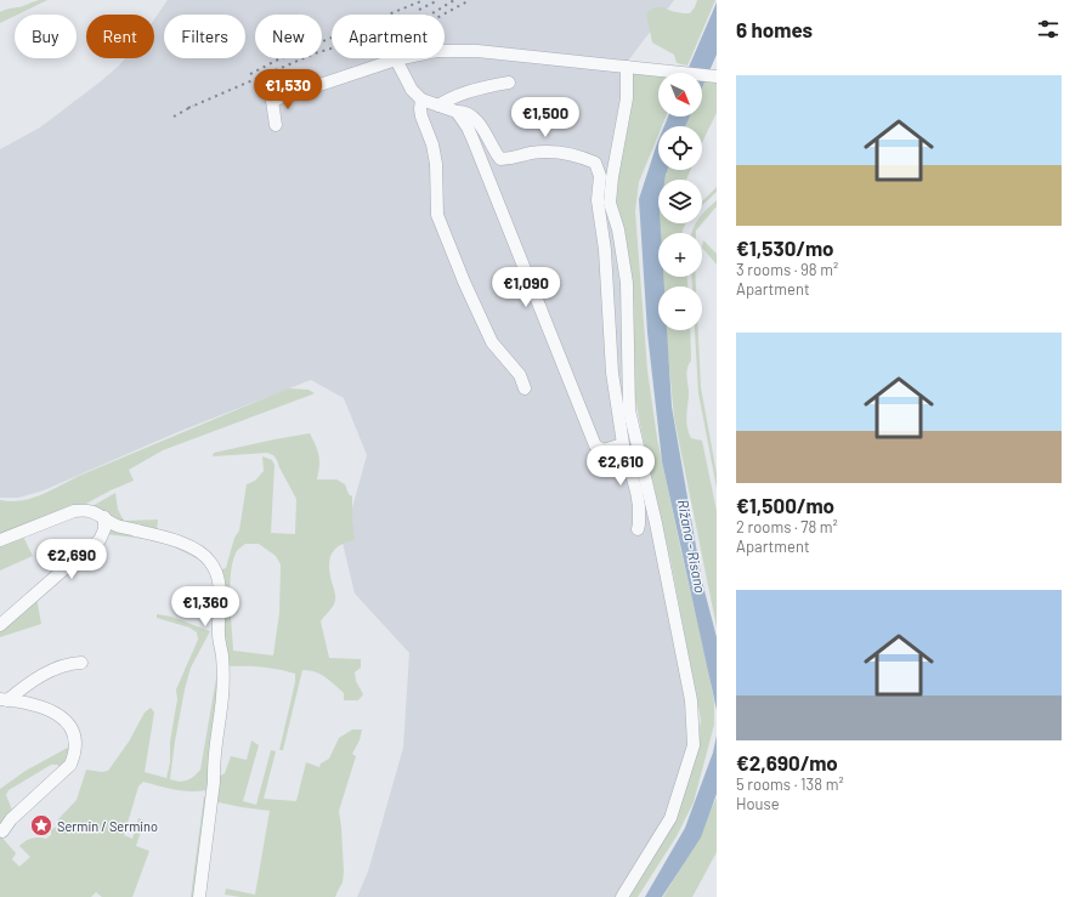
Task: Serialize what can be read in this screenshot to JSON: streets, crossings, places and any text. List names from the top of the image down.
{
  "water": ["Rižana - Risano"],
  "places": {
    "place": ["Sermin / Sermino"]
  },
  "north": "bottom right",
  "page": {
    "heading": "6 homes",
    "chip": [
      "Buy",
      "Rent",
      "Filters",
      "New",
      "Apartment"
    ],
    "list": [
      {
        "name": "€1,530/mo",
        "note": "3 rooms · 98 m² · Apartment"
      },
      {
        "name": "€1,500/mo",
        "note": "2 rooms · 78 m² · Apartment"
      },
      {
        "name": "€2,690/mo",
        "note": "5 rooms · 138 m² · House"
      }
    ],
    "price": [
      "€1,530",
      "€1,500",
      "€1,090",
      "€2,610",
      "€2,690",
      "€1,360"
    ],
    "map_buttons": ["+", "−"]
  }
}
